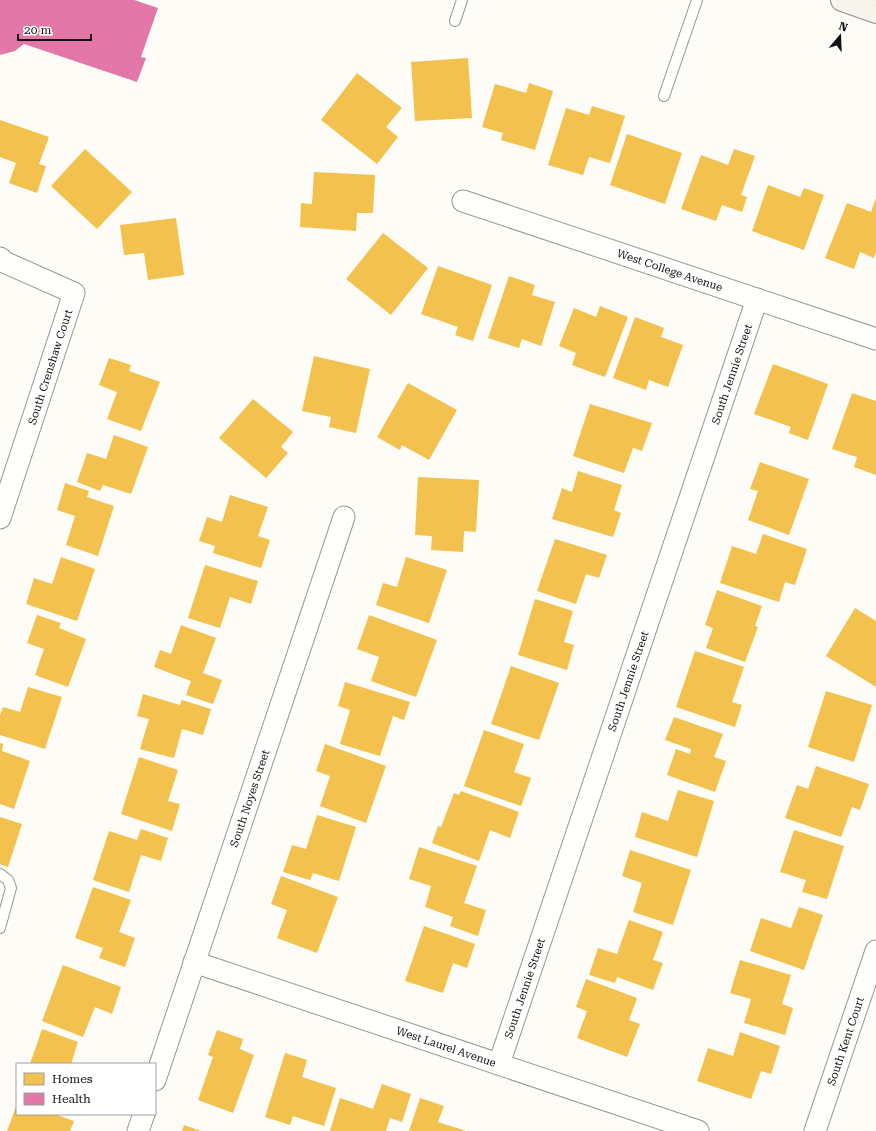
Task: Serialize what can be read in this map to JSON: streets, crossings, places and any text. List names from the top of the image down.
{
  "streets": {
    "street": [
      "West College Avenue",
      "South Crenshaw Court",
      "South Jennie Street",
      "South Noyes Street",
      "South Kent Court",
      "West Laurel Avenue"
    ]
  },
  "crossings": [
    ["West College Avenue", "South Jennie Street"],
    ["South Jennie Street", "West Laurel Avenue"],
    ["South Noyes Street", "West Laurel Avenue"]
  ],
  "legend": ["Homes", "Health"],
  "scale_bar": "20 m",
  "north": "top"
}
